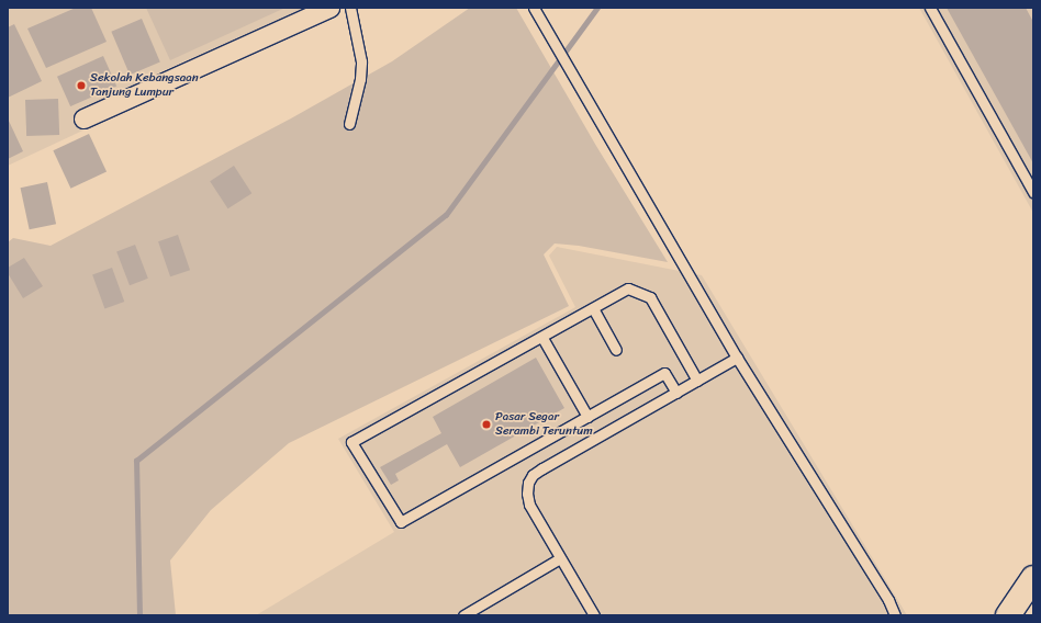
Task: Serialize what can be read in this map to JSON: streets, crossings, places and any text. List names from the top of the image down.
{
  "places": ["Sekolah Kebangsaan Tanjung Lumpur", "Pasar Segar Serambi Teruntum"]
}
